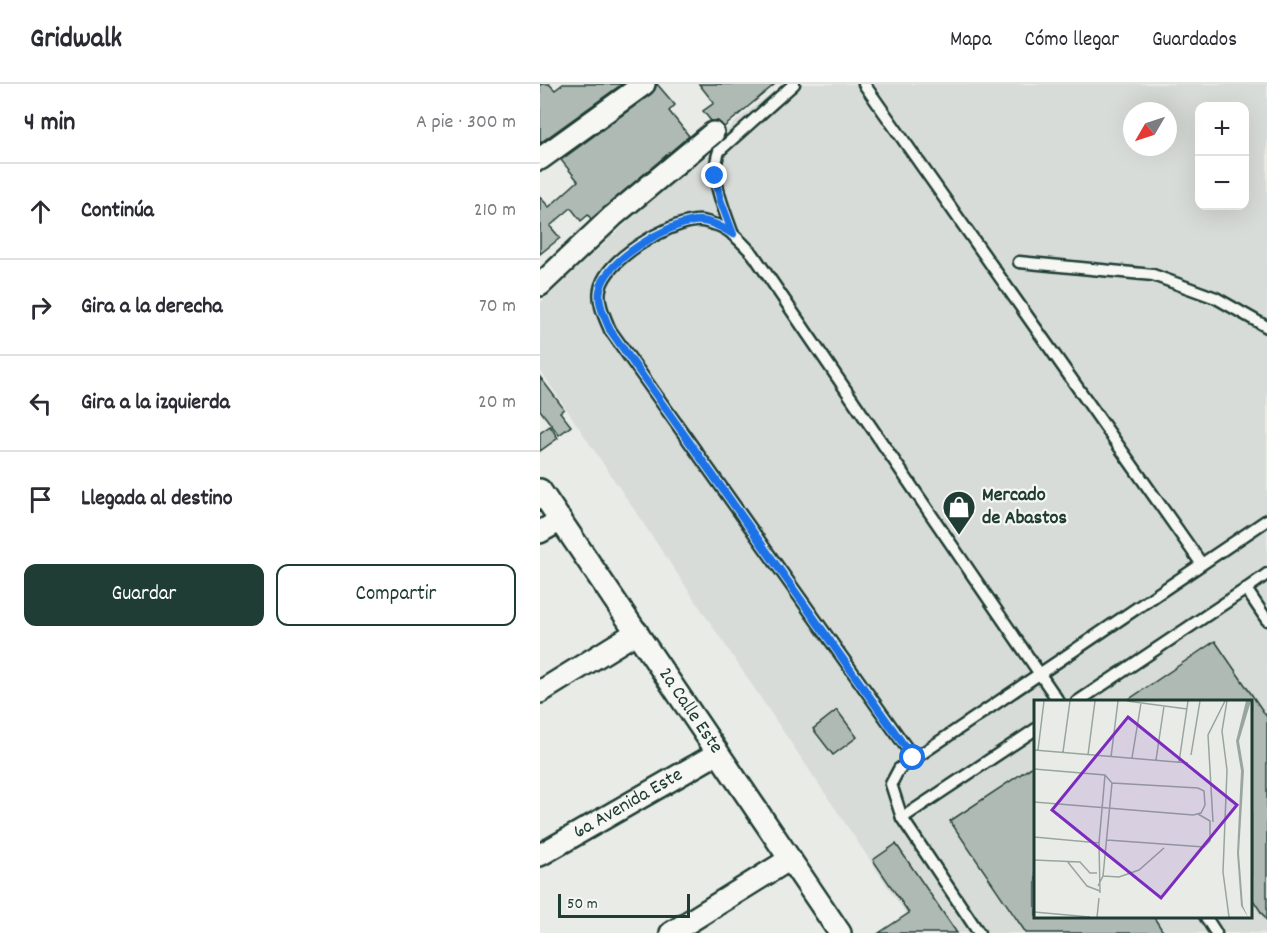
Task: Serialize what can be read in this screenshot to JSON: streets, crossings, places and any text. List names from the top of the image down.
{
  "streets": {
    "street": ["2a Calle Este", "6a Avenida Este"]
  },
  "crossings": [
    ["2a Calle Este", "6a Avenida Este"]
  ],
  "places": {
    "shop": ["Mercado de Abastos"]
  },
  "scale_bar": "50 m",
  "north": "bottom left",
  "page": {
    "header": "Gridwalk",
    "nav": ["Mapa", "Cómo llegar", "Guardados"],
    "heading": ["4 min", "A pie · 300 m"],
    "map_buttons": ["+", "−"],
    "list": [
      ["Continúa", "210 m"],
      ["Gira a la derecha", "70 m"],
      ["Gira a la izquierda", "20 m"],
      "Llegada al destino"
    ],
    "buttons": ["Guardar", "Compartir"],
    "scale": "50 m"
  }
}
